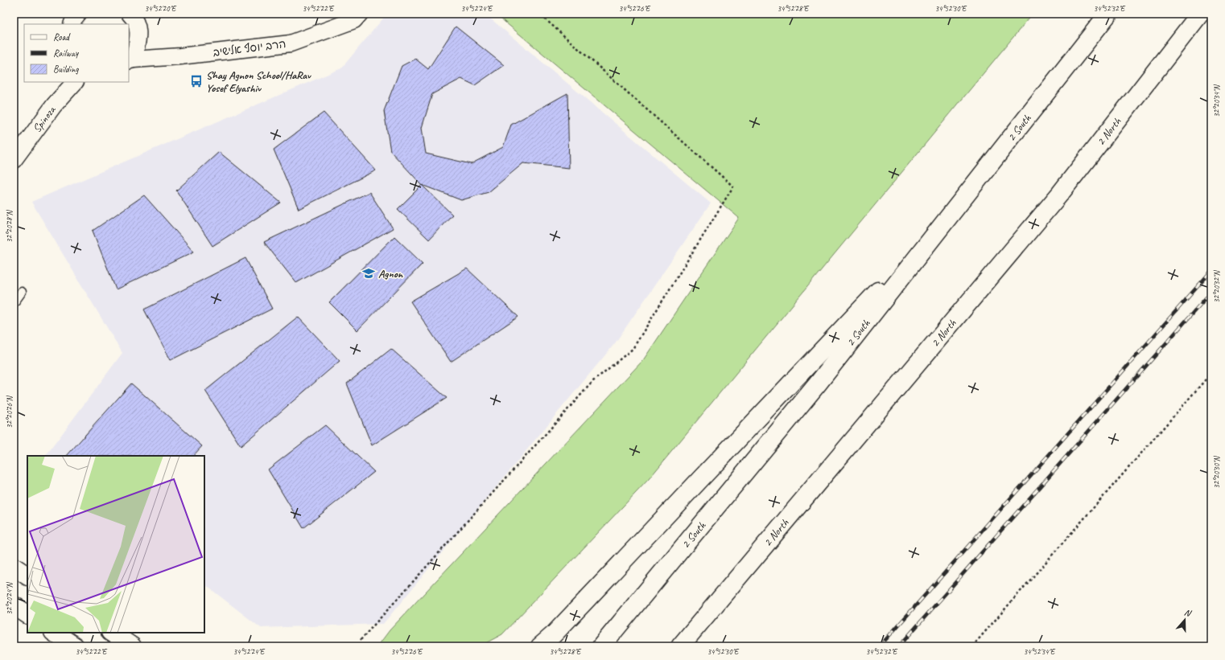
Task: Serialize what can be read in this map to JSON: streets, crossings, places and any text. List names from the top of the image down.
{
  "streets": {
    "main road": ["2 South", "2 North"],
    "street": ["הרב יוסף אלישיב", "Spinoza"]
  },
  "places": {
    "bus stop": ["Shay Agnon School/HaRav Yosef Elyashiv"],
    "school or university": ["Agnon"]
  },
  "legend": ["Road", "Railway", "Building"],
  "north": "top",
  "coordinates": [
    "34°52'20\"E",
    "34°52'22\"E",
    "34°52'24\"E",
    "34°52'26\"E",
    "34°52'28\"E",
    "34°52'30\"E",
    "34°52'32\"E",
    "32°20'34\"N",
    "32°20'28\"N",
    "32°20'32\"N",
    "32°20'26\"N",
    "32°20'30\"N",
    "32°20'24\"N",
    "34°52'34\"E"
  ]
}
